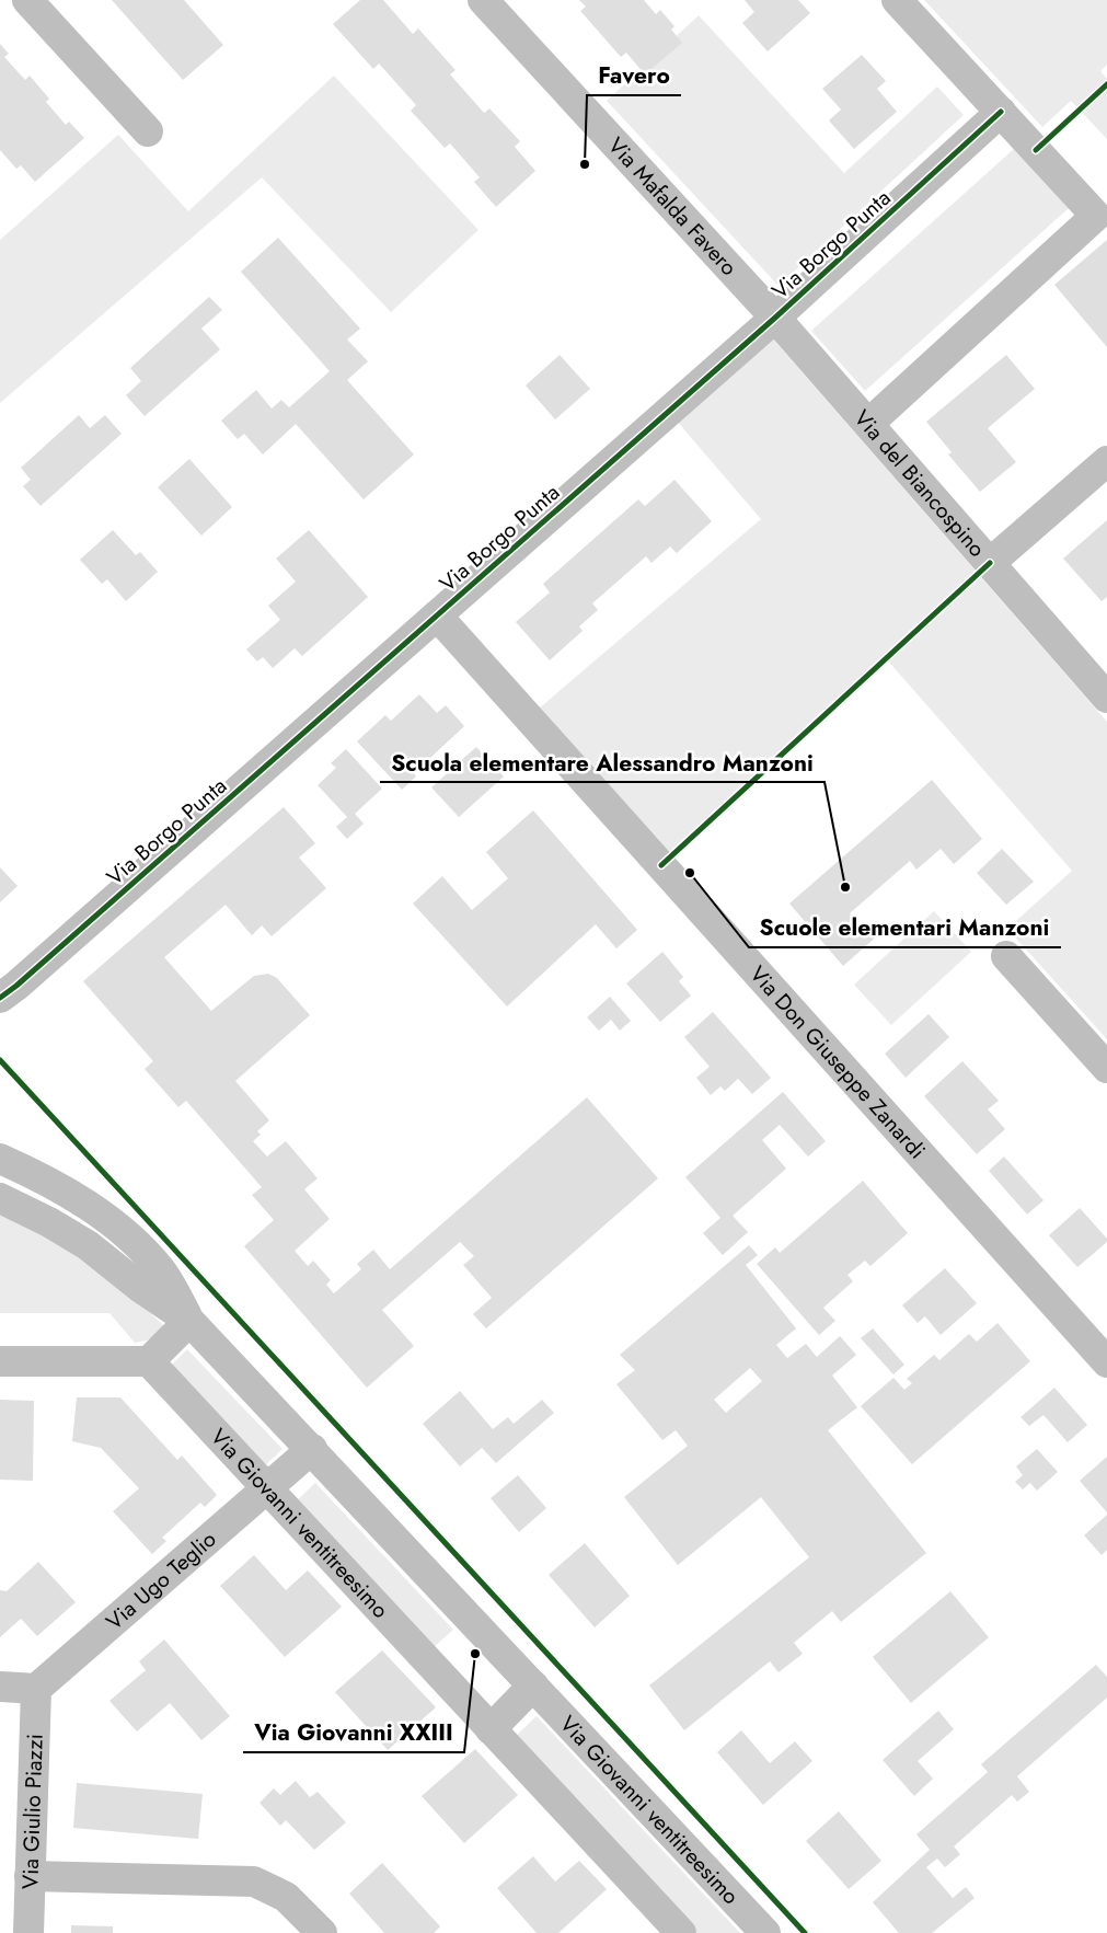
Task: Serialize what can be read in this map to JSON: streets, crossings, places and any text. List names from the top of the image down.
{
  "streets": {
    "street": [
      "Via Mafalda Favero",
      "Via Borgo Punta",
      "Via del Biancospino",
      "Via Don Giuseppe Zanardi",
      "Via Giovanni ventitreesimo",
      "Via Ugo Teglio",
      "Via Giulio Piazzi"
    ]
  },
  "crossings": [
    ["Via Mafalda Favero", "Via Borgo Punta"],
    ["Via Mafalda Favero", "Via del Biancospino"],
    ["Via Borgo Punta", "Via del Biancospino"],
    ["Via Borgo Punta", "Via Don Giuseppe Zanardi"],
    ["Via Giovanni ventitreesimo", "Via Ugo Teglio"],
    ["Via Ugo Teglio", "Via Giulio Piazzi"]
  ],
  "places": [
    "Favero",
    "Scuole elementari Manzoni",
    "Scuola elementare Alessandro Manzoni",
    "Via Giovanni XXIII"
  ]
}
